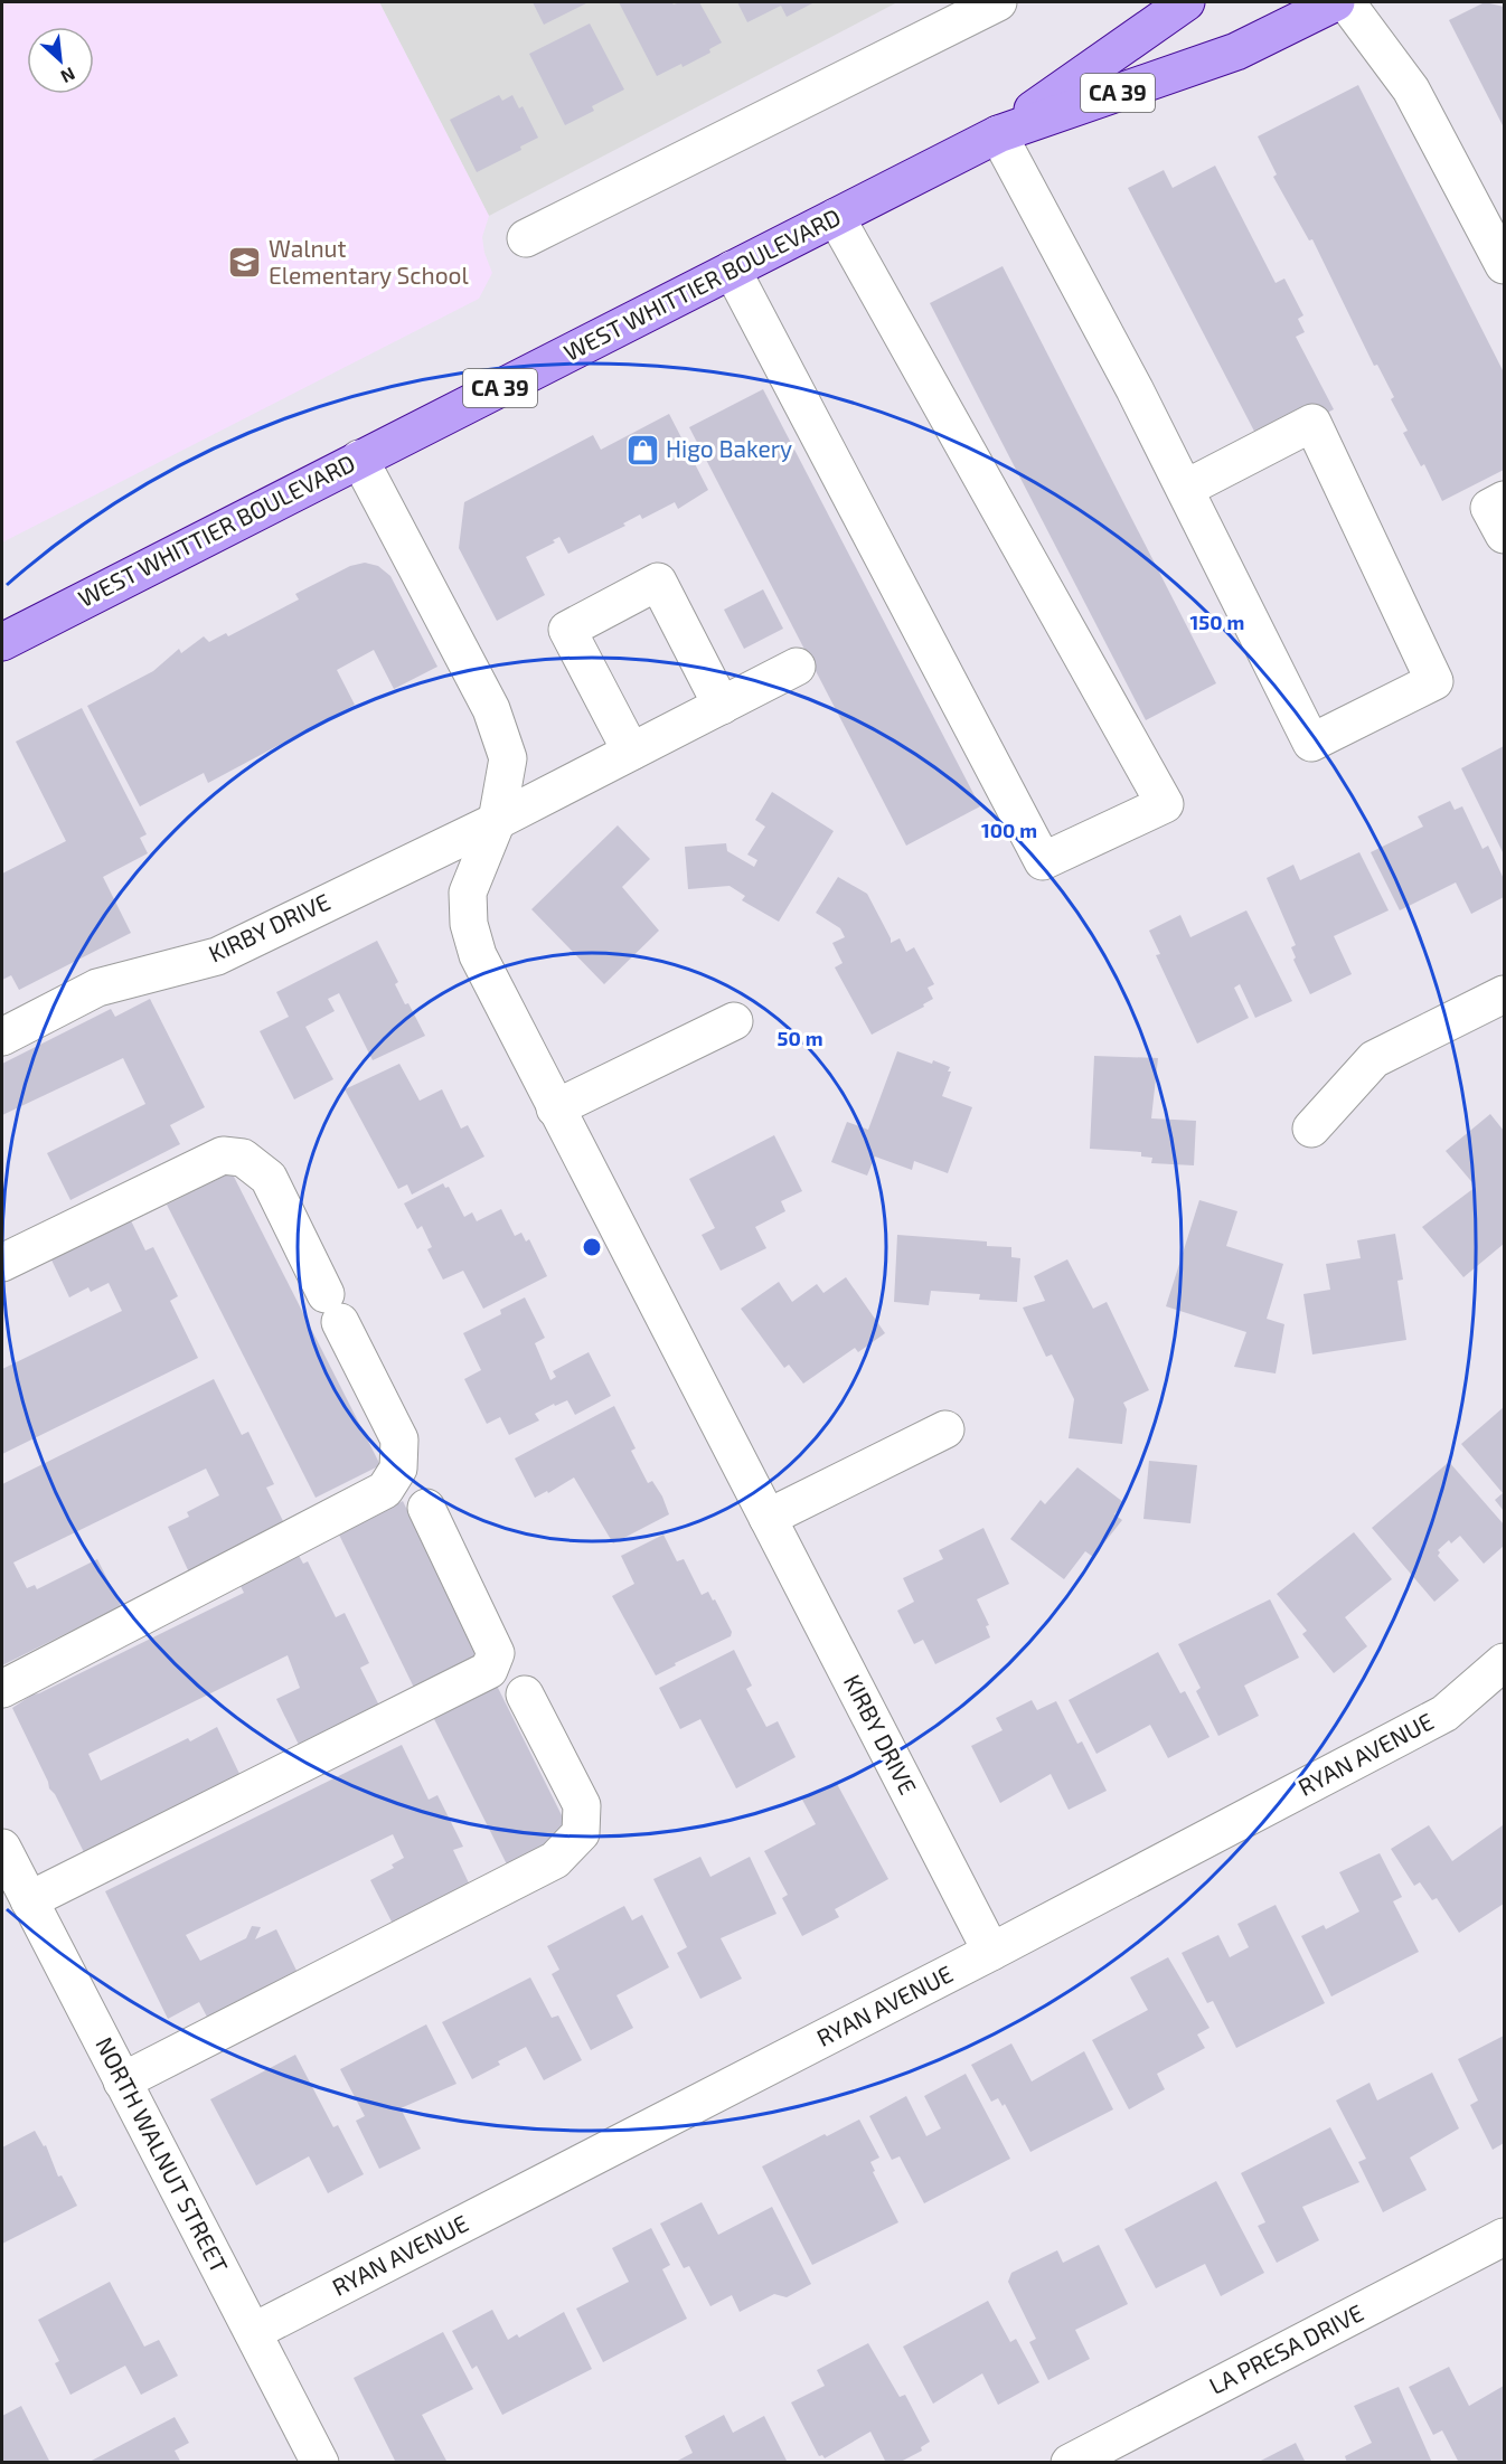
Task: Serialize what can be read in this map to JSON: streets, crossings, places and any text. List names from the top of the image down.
{
  "streets": {
    "main road": ["CA 39", "WEST WHITTIER BOULEVARD"],
    "street": [
      "KIRBY DRIVE",
      "RYAN AVENUE",
      "NORTH WALNUT STREET",
      "LA PRESA DRIVE"
    ]
  },
  "crossings": [
    ["CA 39", "WEST WHITTIER BOULEVARD"],
    ["WEST WHITTIER BOULEVARD", "KIRBY DRIVE"],
    ["KIRBY DRIVE", "RYAN AVENUE"],
    ["RYAN AVENUE", "NORTH WALNUT STREET"]
  ],
  "places": {
    "school or university": ["Walnut Elementary School"],
    "shop": ["Higo Bakery"]
  },
  "north": "bottom right",
  "rings": ["150 m", "100 m", "50 m"]
}
